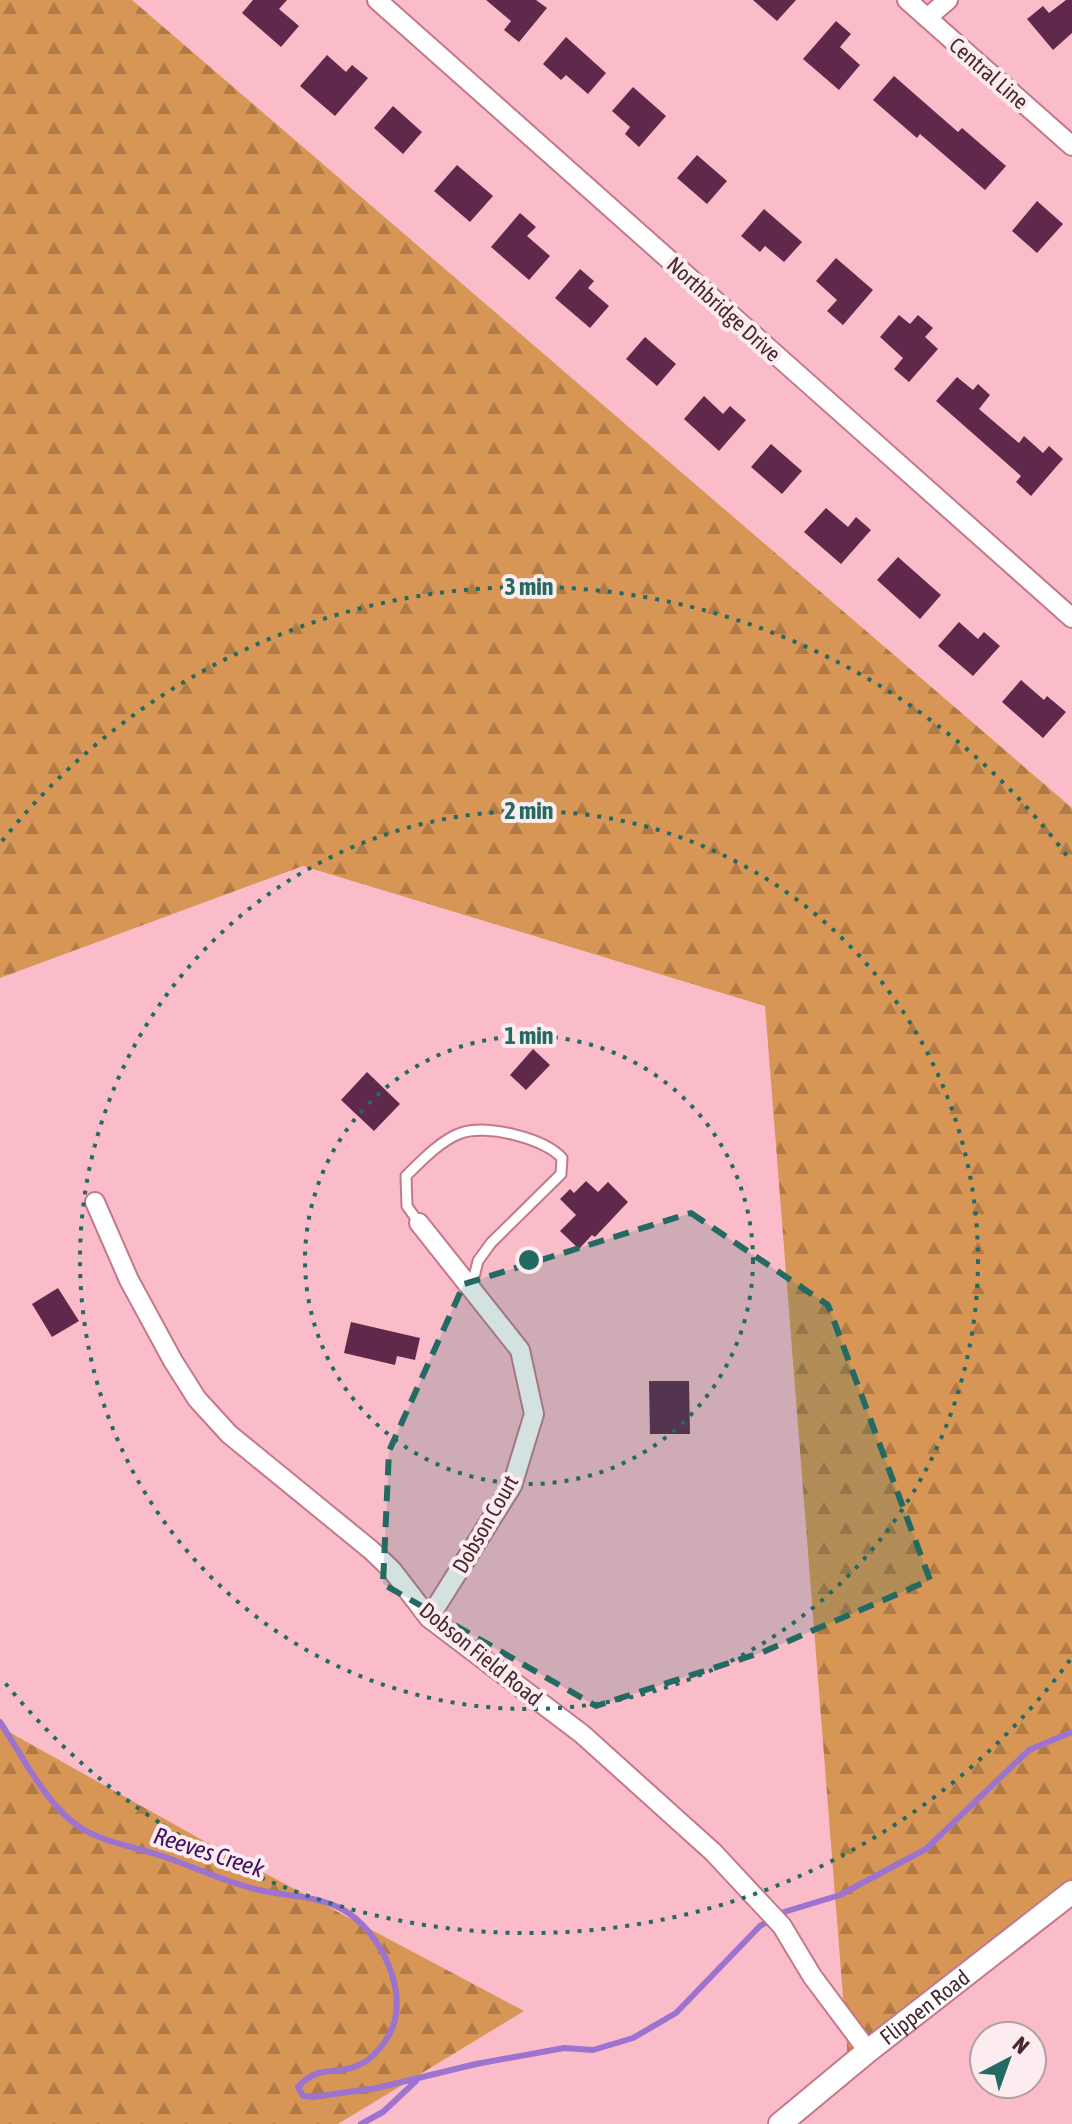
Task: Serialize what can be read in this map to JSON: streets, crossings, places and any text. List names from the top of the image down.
{
  "streets": {
    "street": [
      "Central Line",
      "Northbridge Drive",
      "Dobson Court",
      "Dobson Field Road",
      "Flippen Road"
    ]
  },
  "crossings": [
    ["Dobson Court", "Dobson Field Road"],
    ["Dobson Field Road", "Flippen Road"]
  ],
  "water": ["Reeves Creek"],
  "north": "top right",
  "rings": ["3 min", "2 min", "1 min"]
}
